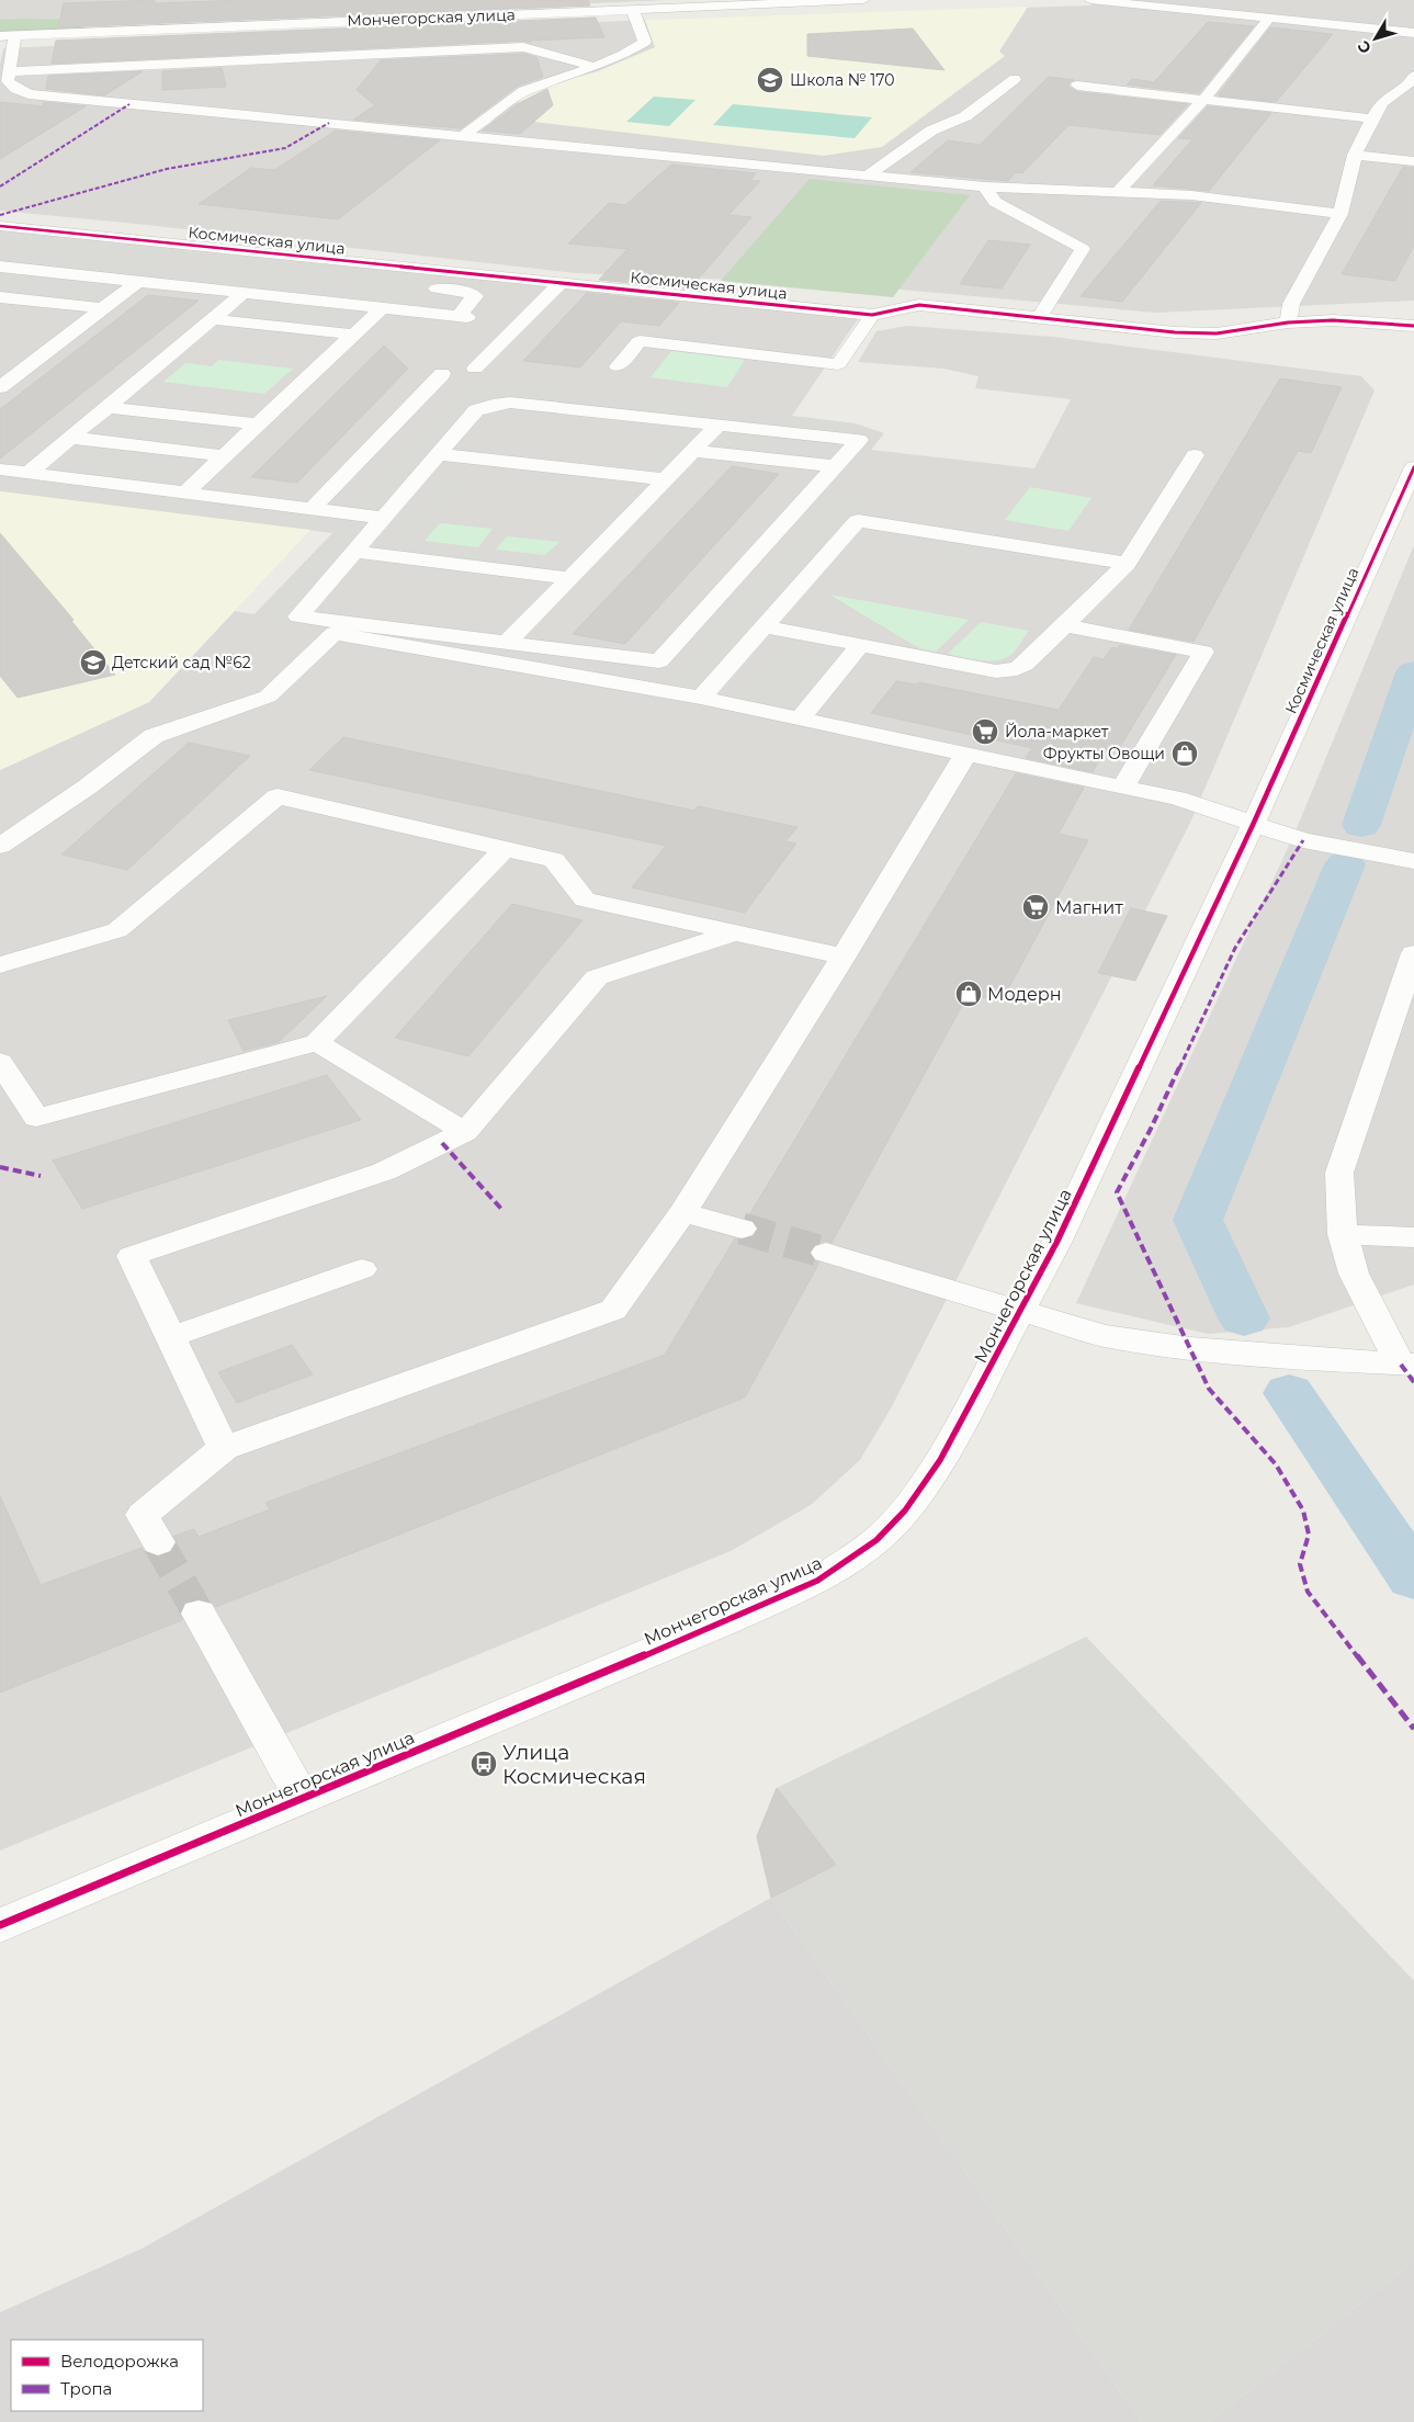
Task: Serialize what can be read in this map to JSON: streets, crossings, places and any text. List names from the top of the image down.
{
  "streets": {
    "street": ["Мончегорская улица", "Космическая улица"]
  },
  "crossings": [
    ["Мончегорская улица", "Космическая улица"]
  ],
  "places": {
    "school or university": ["Школа № 170", "Детский сад №62"],
    "supermarket": ["Йола-маркет", "Магнит"],
    "shop": ["Фрукты Овощи", "Модерн"],
    "bus stop": ["Улица Космическая"]
  },
  "legend": ["Велодорожка", "Тропа"],
  "north": "bottom left"
}
